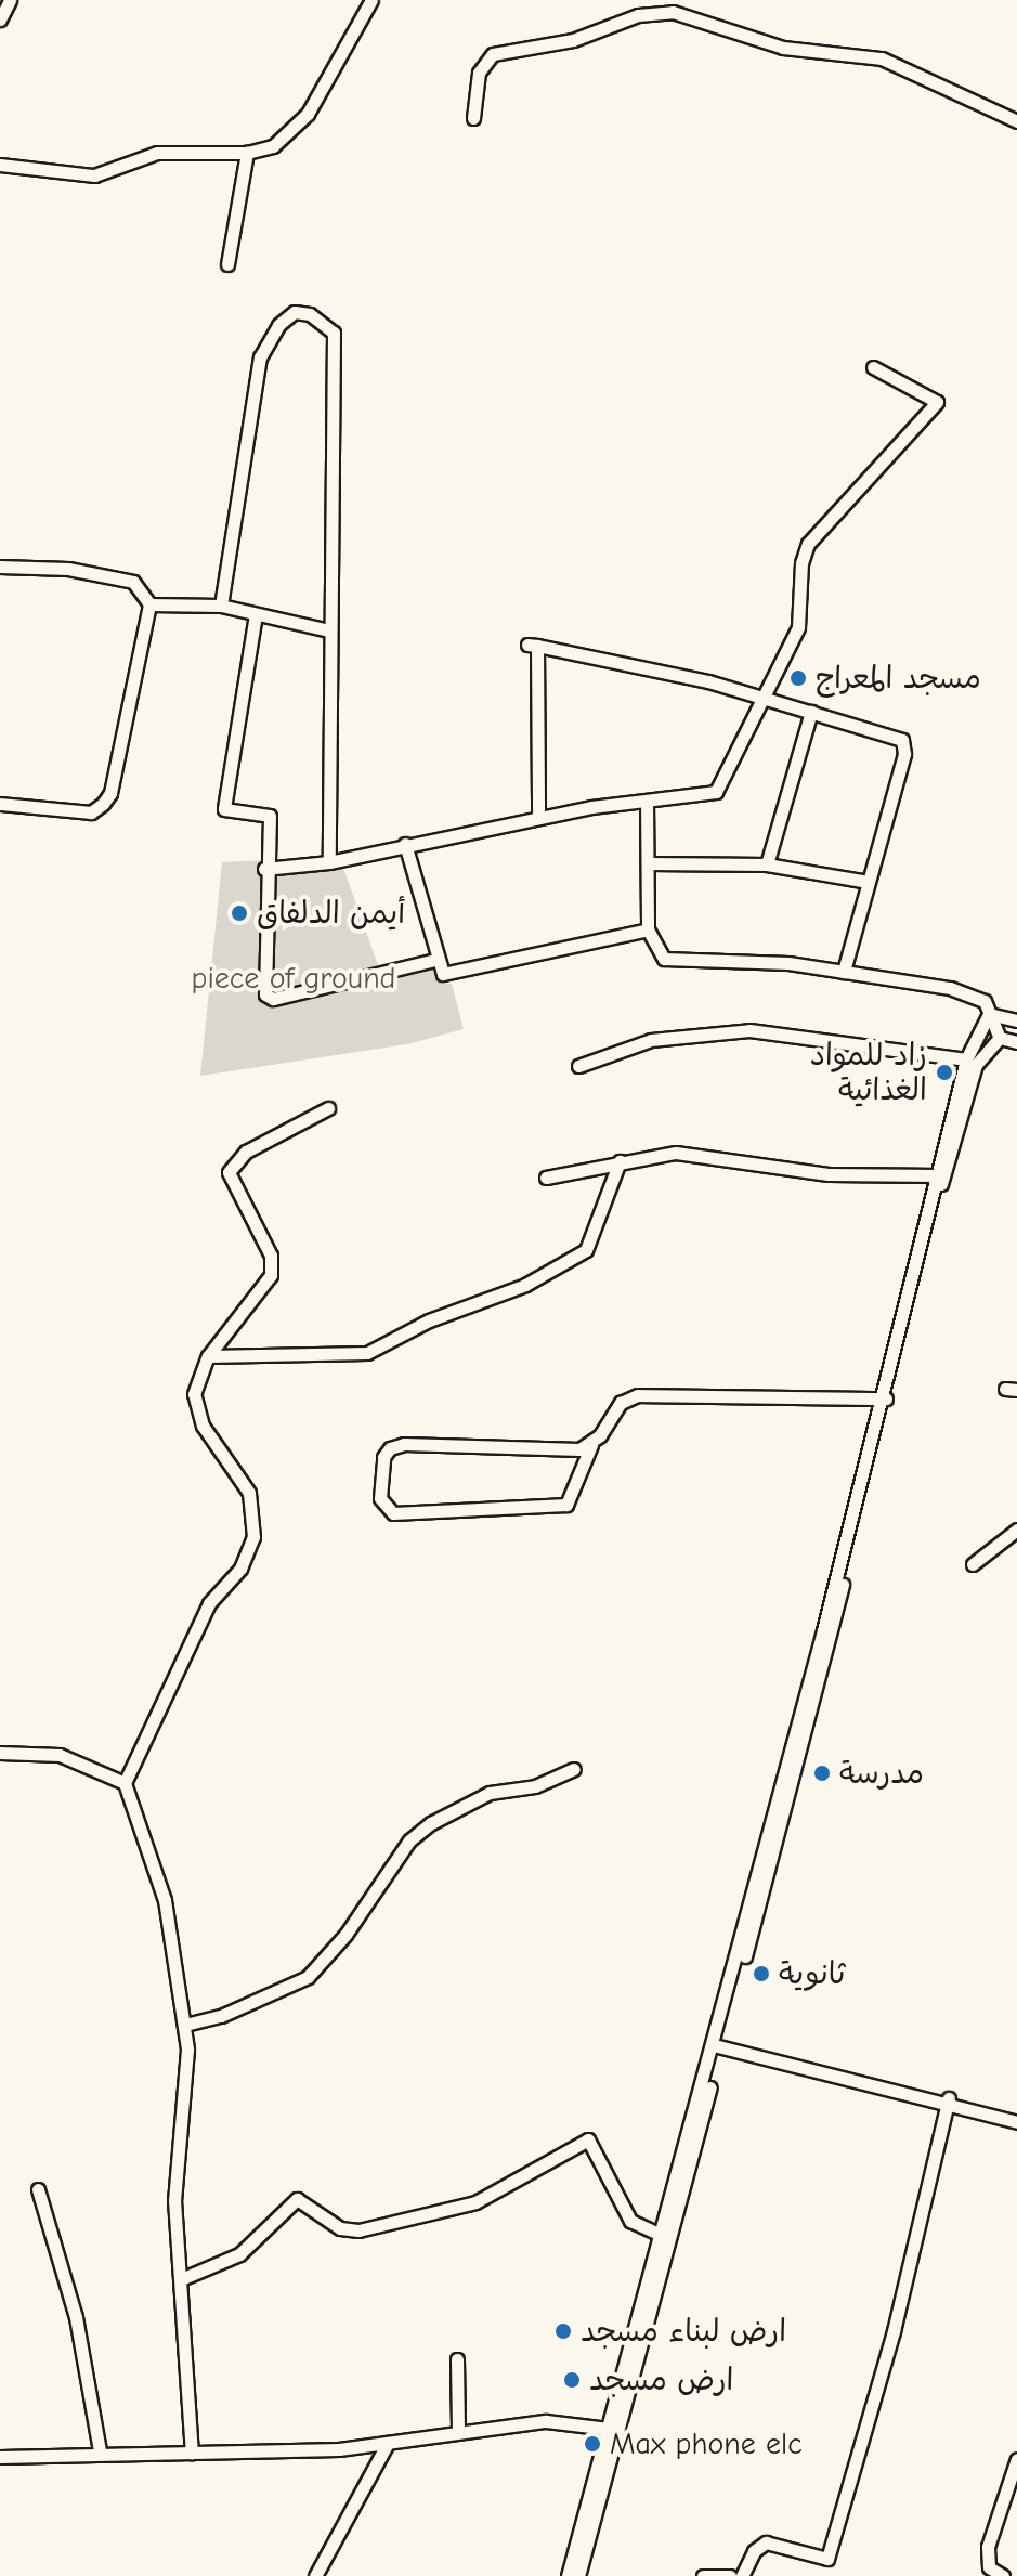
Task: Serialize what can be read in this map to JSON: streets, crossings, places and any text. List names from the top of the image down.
{
  "parks": ["piece of ground"],
  "places": [
    "مسجد المعراج",
    "أيمن الدلفاق",
    "زاد للمواد الغذائية",
    "مدرسة",
    "ثانوية",
    "ارض لبناء مسجد",
    "ارض مسجد",
    "Max phone elc"
  ]
}
